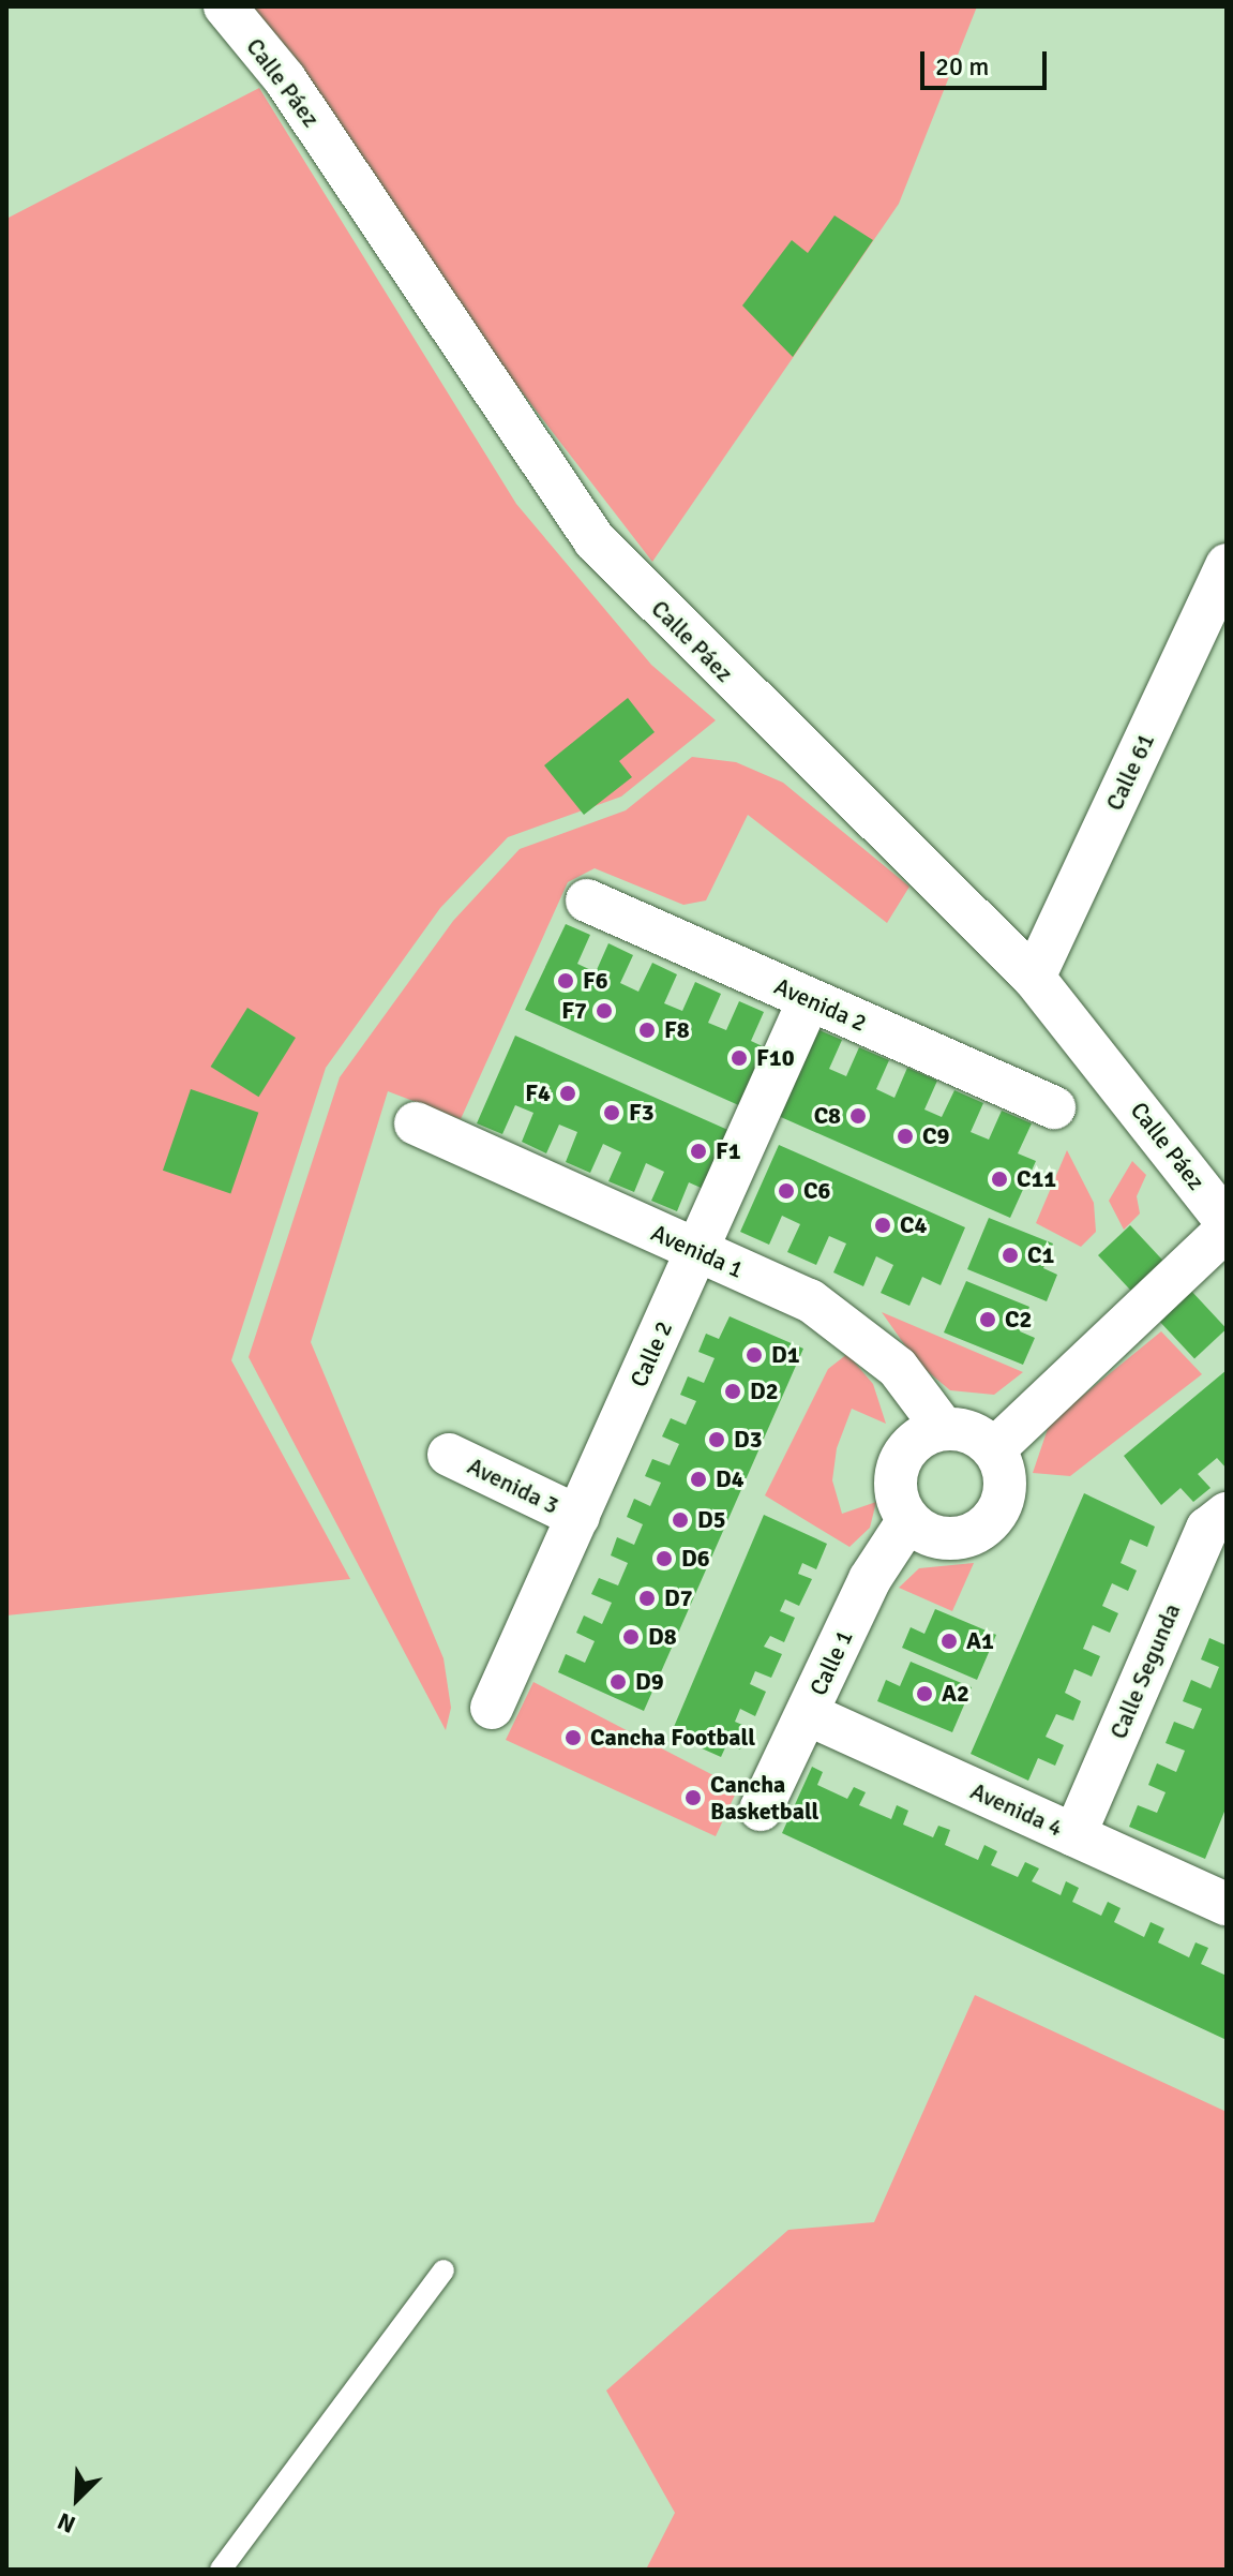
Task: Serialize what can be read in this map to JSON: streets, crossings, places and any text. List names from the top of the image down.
{
  "streets": {
    "street": [
      "Calle Páez",
      "Calle 61",
      "Avenida 2",
      "Avenida 1",
      "Calle 2",
      "Avenida 3",
      "Calle 1",
      "Calle Segunda",
      "Avenida 4"
    ]
  },
  "crossings": [
    ["Calle Páez", "Calle 61"],
    ["Avenida 2", "Calle 2"],
    ["Avenida 1", "Calle 2"],
    ["Avenida 1", "Calle 1"],
    ["Calle 2", "Avenida 3"],
    ["Calle 1", "Avenida 4"],
    ["Calle Segunda", "Avenida 4"]
  ],
  "places": [
    "F6",
    "F7",
    "F8",
    "F10",
    "F4",
    "F3",
    "C8",
    "C9",
    "F1",
    "C11",
    "C6",
    "C4",
    "C1",
    "C2",
    "D1",
    "D2",
    "D3",
    "D4",
    "D5",
    "D6",
    "D7",
    "D8",
    "A1",
    "D9",
    "A2",
    "Cancha Football",
    "Cancha Basketball"
  ],
  "scale_bar": "20 m",
  "north": "bottom left"
}
